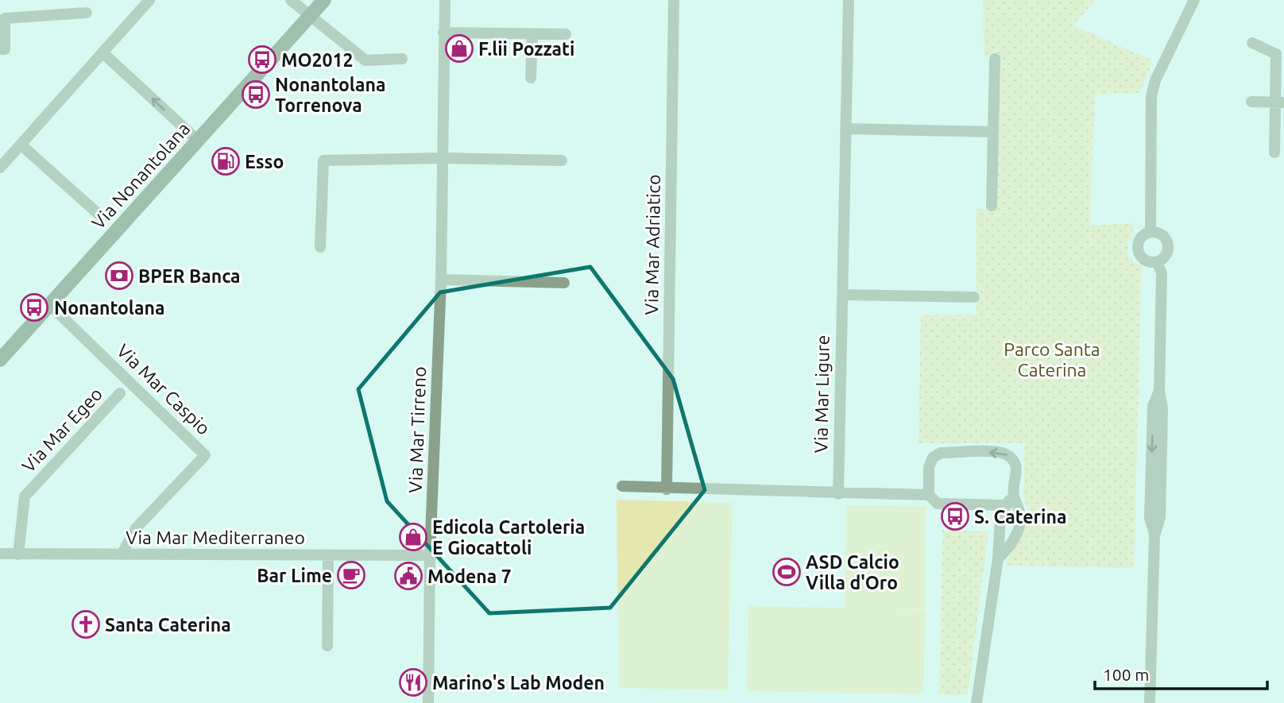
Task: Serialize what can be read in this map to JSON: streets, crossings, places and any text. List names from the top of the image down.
{
  "streets": {
    "main road": ["Via Nonantolana"],
    "street": [
      "Via Mar Adriatico",
      "Via Mar Caspio",
      "Via Mar Ligure",
      "Via Mar Egeo",
      "Via Mar Tirreno",
      "Via Mar Mediterraneo"
    ]
  },
  "crossings": [
    ["Via Nonantolana", "Via Mar Caspio"],
    ["Via Mar Caspio", "Via Mar Mediterraneo"],
    ["Via Mar Egeo", "Via Mar Mediterraneo"],
    ["Via Mar Tirreno", "Via Mar Mediterraneo"]
  ],
  "parks": ["Parco Santa Caterina"],
  "places": {
    "shop": ["F.lii Pozzati", "Edicola Cartoleria E Giocattoli"],
    "bus stop": [
      "MO2012",
      "Nonantolana Torrenova",
      "Nonantolana",
      "S. Caterina"
    ],
    "fuel station": ["Esso"],
    "bank": ["BPER Banca"],
    "sports": ["ASD Calcio Villa d'Oro"],
    "cafe": ["Bar Lime"],
    "public building": ["Modena 7"],
    "church": ["Santa Caterina"],
    "restaurant": ["Marino's Lab Moden"]
  },
  "scale_bar": "100 m"
}
